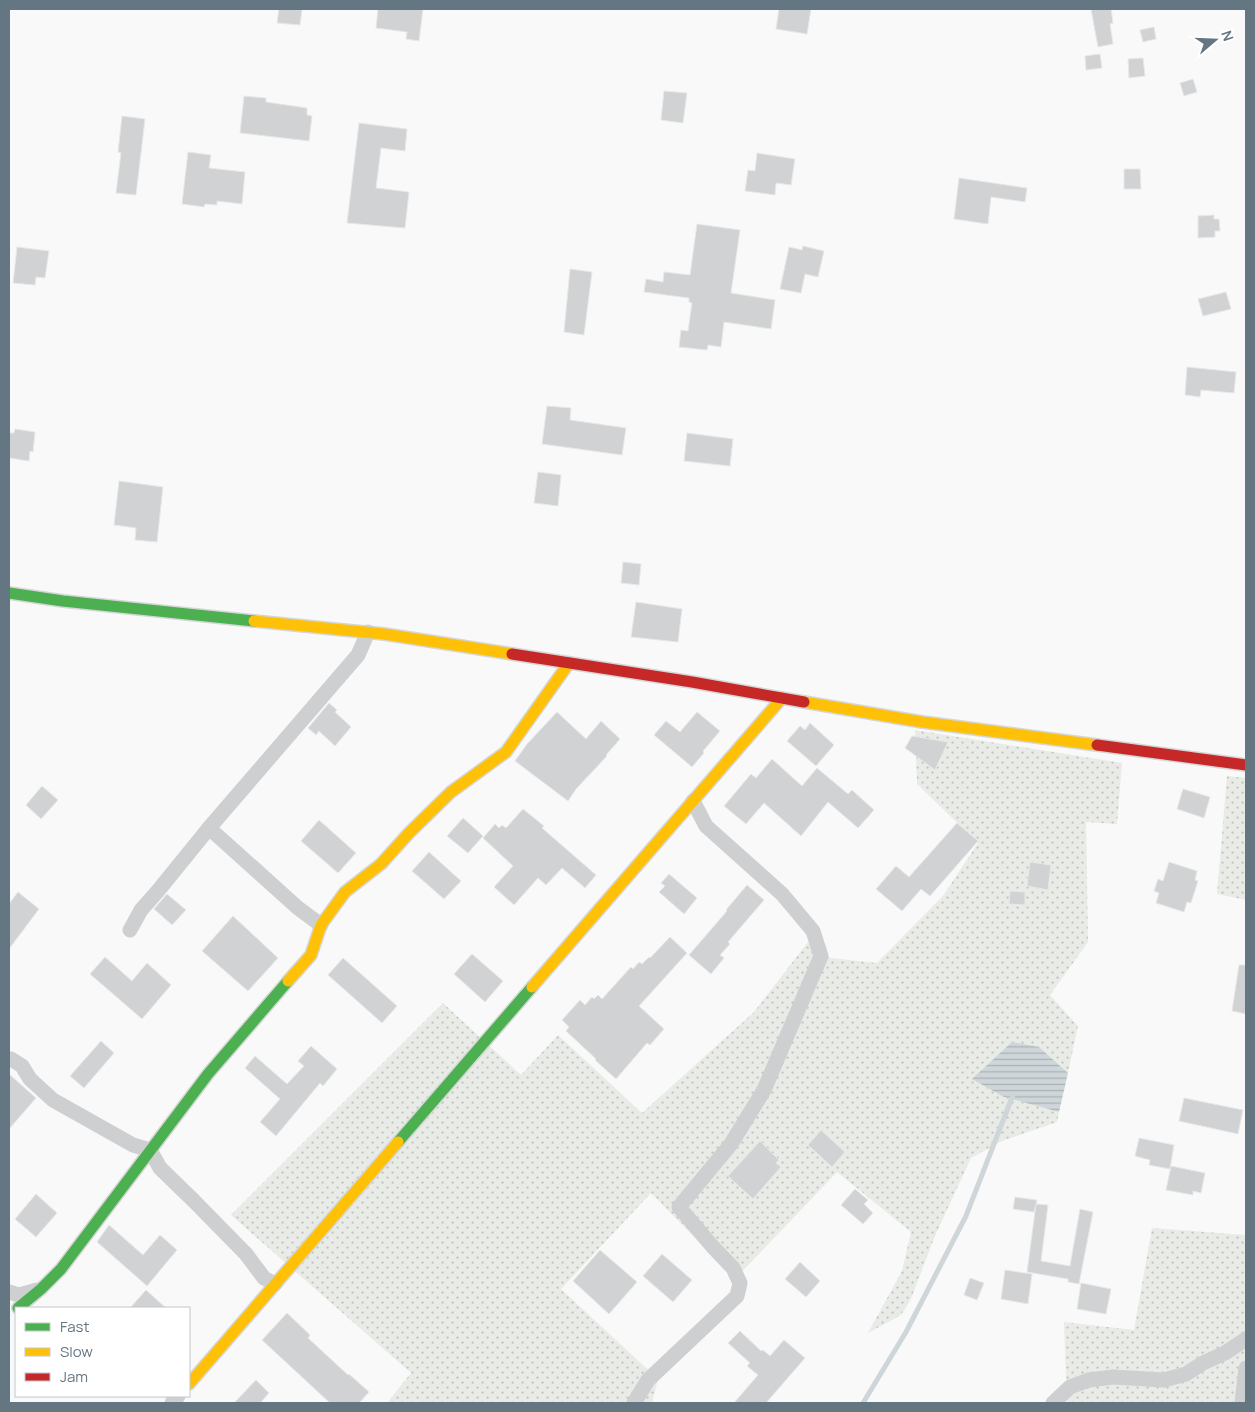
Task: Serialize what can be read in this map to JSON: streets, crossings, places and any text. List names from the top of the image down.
{
  "legend": ["Fast", "Slow", "Jam"],
  "north": "right"
}
